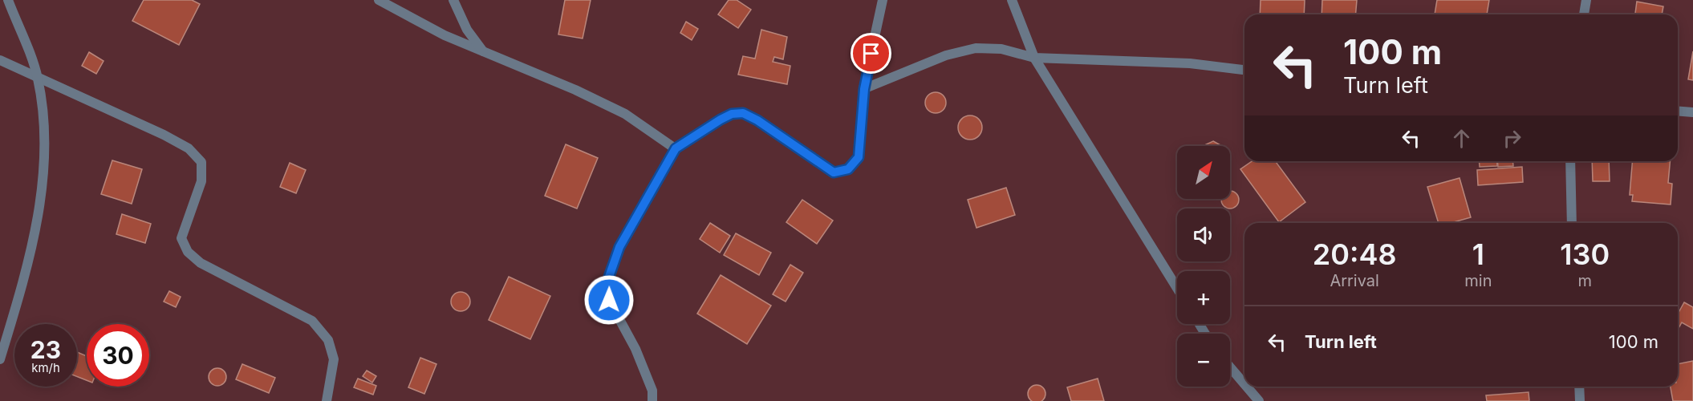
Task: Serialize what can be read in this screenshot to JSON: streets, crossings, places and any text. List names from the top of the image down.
{
  "north": "top right",
  "page": {
    "turn": ["100 m", "Turn left"],
    "map_buttons": ["+", "−"],
    "eta": [
      "20:48",
      "Arrival",
      "1",
      "min",
      "130",
      "m"
    ],
    "list": [
      {
        "name": "Turn left",
        "value": "100 m"
      }
    ],
    "speed": "23 km/h",
    "limit": "30"
  }
}
